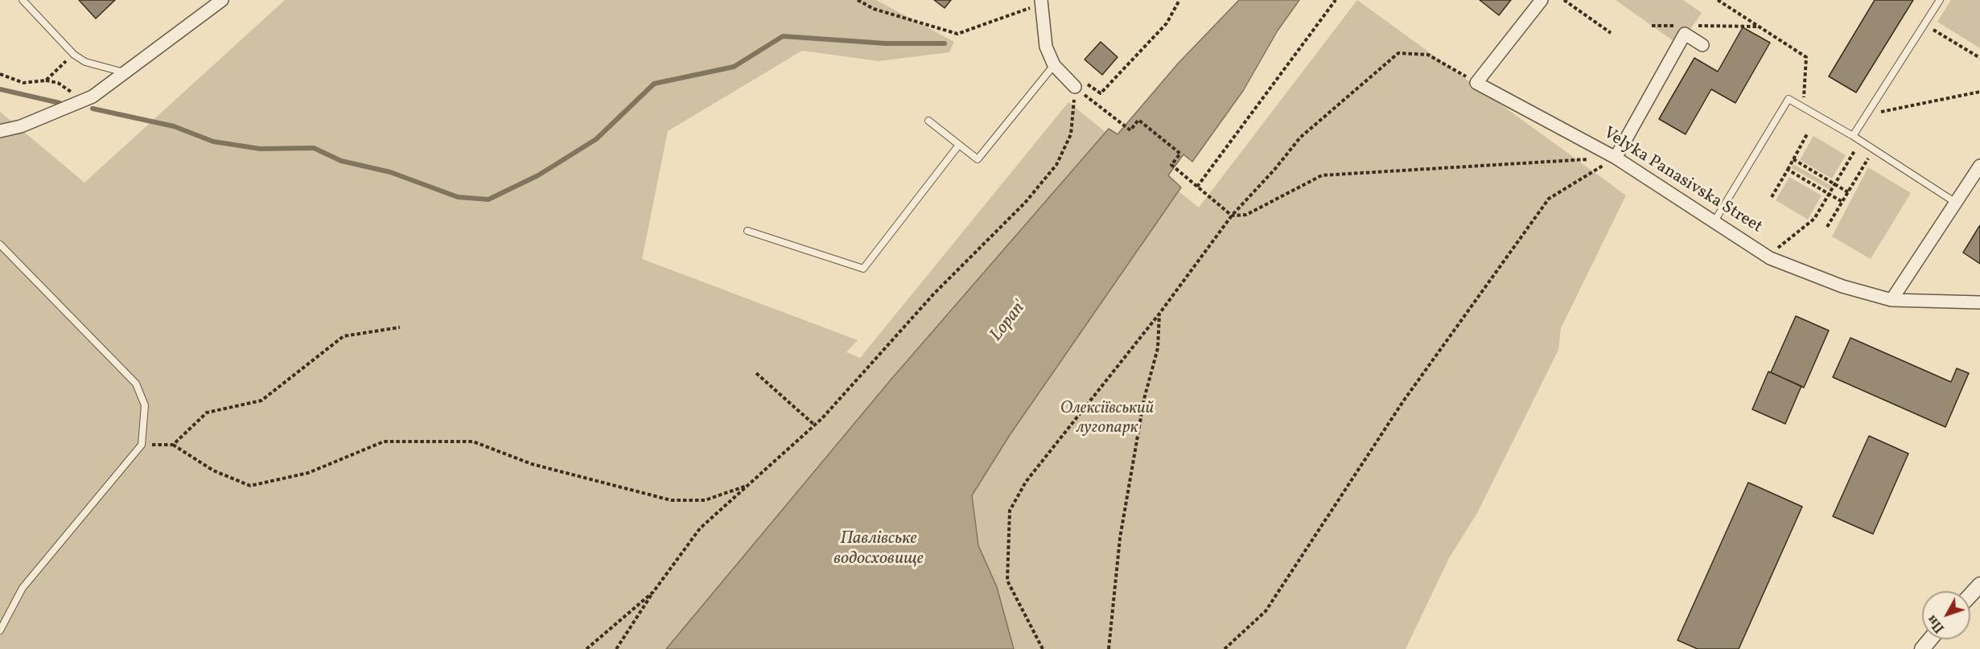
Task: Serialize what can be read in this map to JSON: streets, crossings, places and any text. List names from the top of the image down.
{
  "streets": {
    "street": ["Velyka Panasivska Street"]
  },
  "water": ["Lopan'", "Павлівське водосховище"],
  "parks": ["Олексіївський лугопарк"],
  "north": "bottom left"
}
